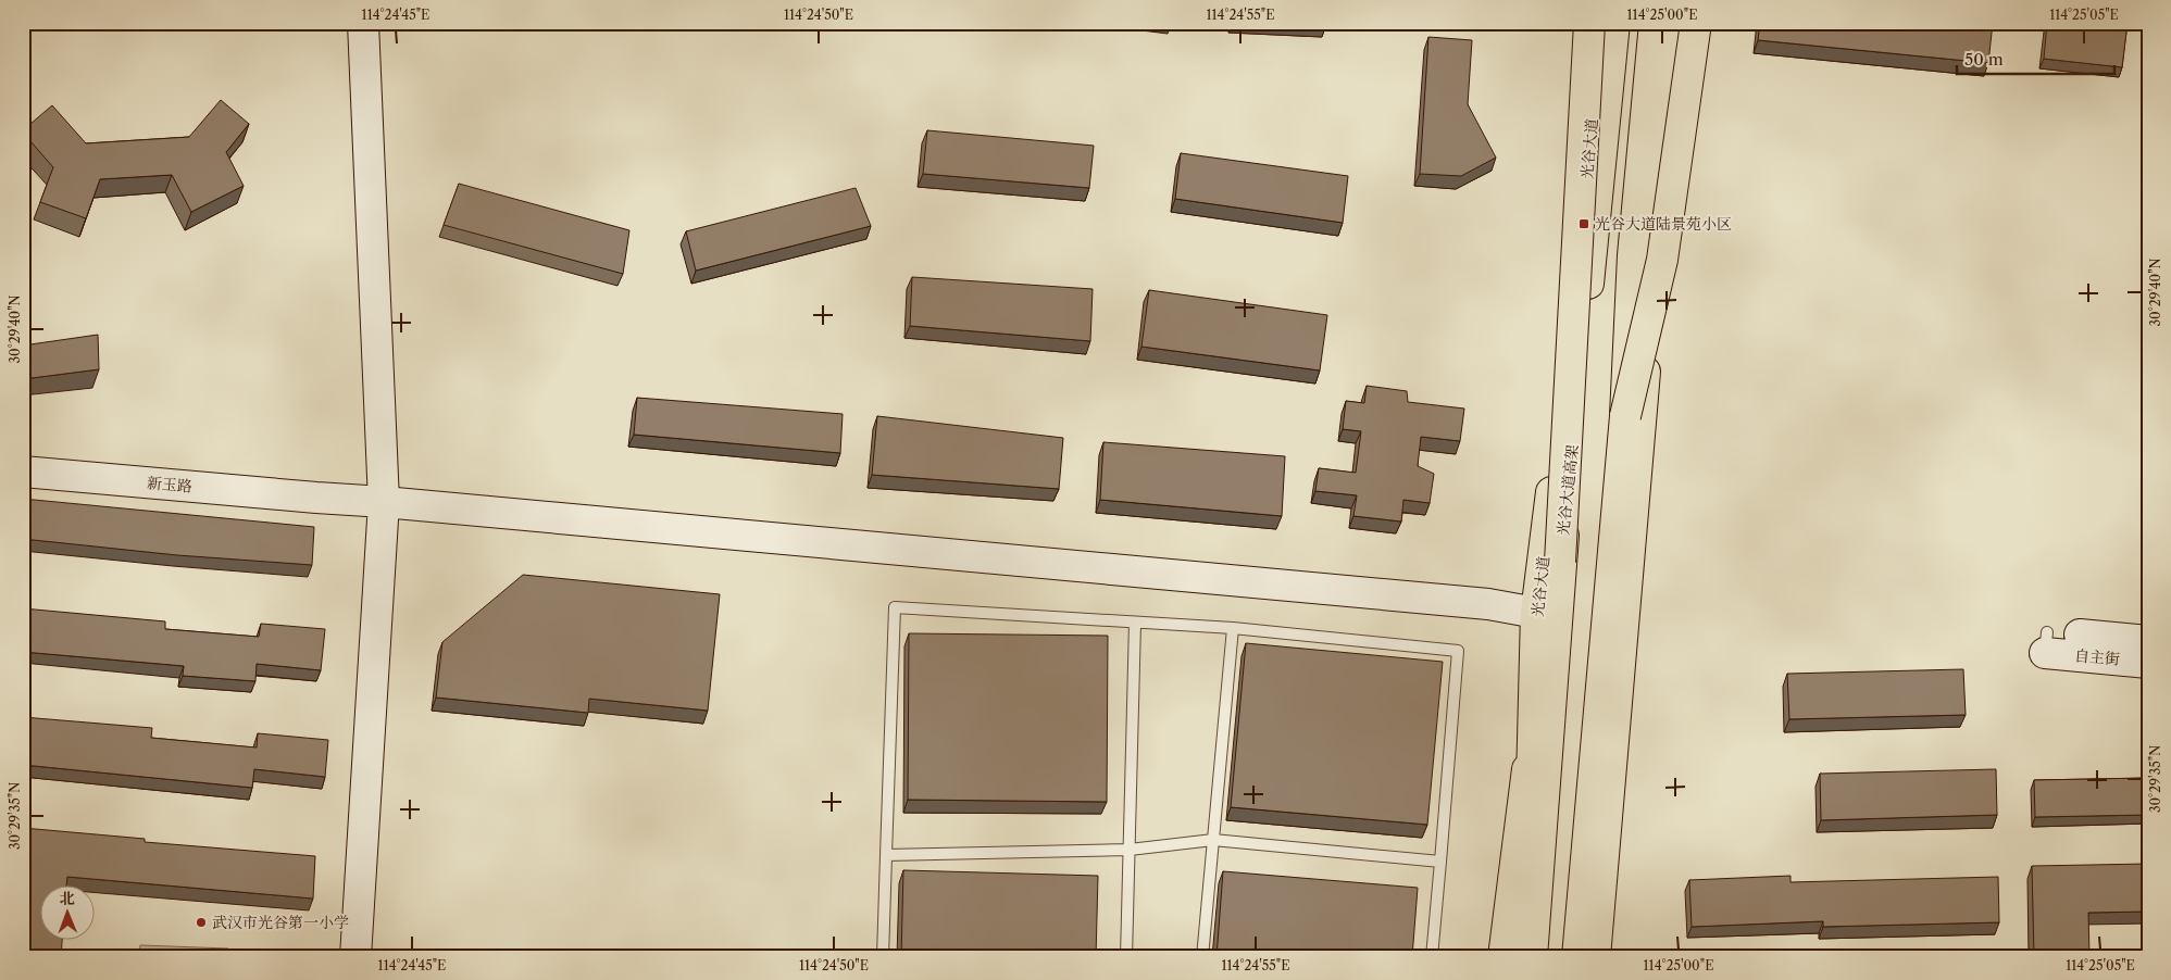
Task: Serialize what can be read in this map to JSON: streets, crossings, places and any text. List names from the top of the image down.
{
  "streets": {
    "main road": ["光谷大道", "光谷大道高架"],
    "street": ["新玉路", "自主街"]
  },
  "crossings": [
    ["光谷大道", "新玉路"]
  ],
  "places": {
    "transit": ["光谷大道陆景苑小区"],
    "other": ["武汉市光谷第一小学"]
  },
  "scale_bar": "50 m",
  "north": "top",
  "coordinates": [
    "114°24'45\"E",
    "114°24'50\"E",
    "114°24'55\"E",
    "114°25'00\"E",
    "114°25'05\"E",
    "30°29'40\"N",
    "30°29'35\"N"
  ]
}
